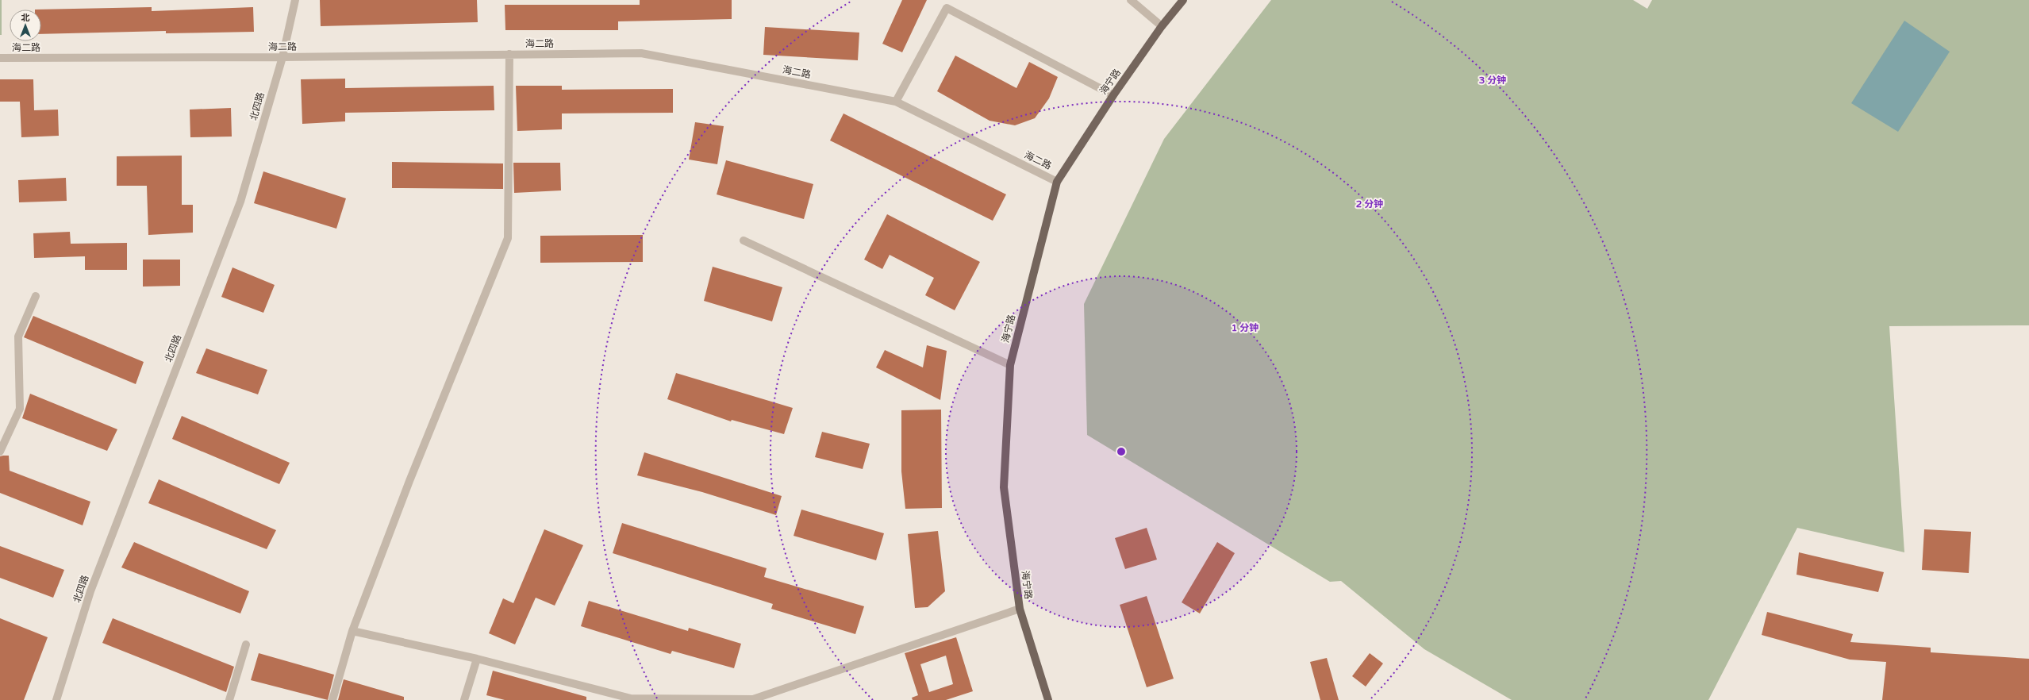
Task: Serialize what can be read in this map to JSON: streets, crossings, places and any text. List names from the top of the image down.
{
  "streets": {
    "main road": ["海宁路"],
    "street": ["海二路", "北四路"]
  },
  "crossings": [
    ["海二路", "海宁路"],
    ["海二路", "北四路"]
  ],
  "north": "top",
  "rings": ["3 分钟", "2 分钟", "1 分钟"]
}
